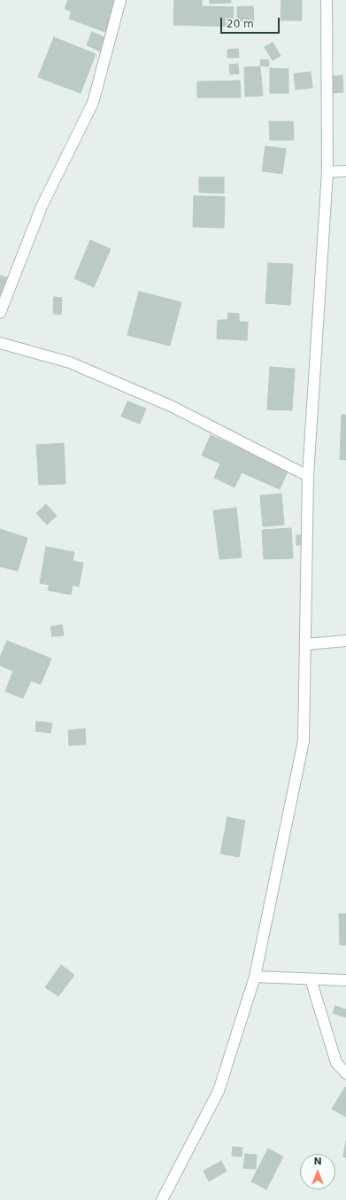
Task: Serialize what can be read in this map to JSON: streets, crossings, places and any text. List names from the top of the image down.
{
  "scale_bar": "20 m",
  "north": "top"
}
